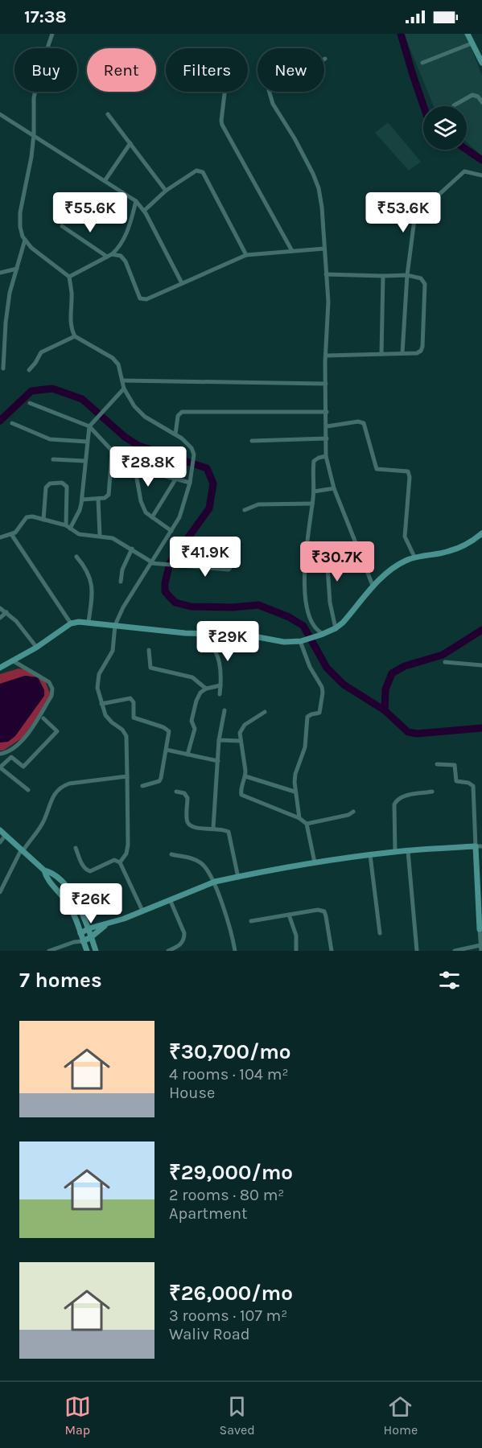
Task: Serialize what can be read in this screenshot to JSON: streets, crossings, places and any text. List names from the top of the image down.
{
  "page": {
    "status": "17:38",
    "chip": [
      "Buy",
      "Rent",
      "Filters",
      "New"
    ],
    "price": [
      "₹55.6K",
      "₹53.6K",
      "₹28.8K",
      "₹41.9K",
      "₹30.7K",
      "₹29K",
      "₹26K"
    ],
    "heading": "7 homes",
    "list": [
      {
        "name": "₹30,700/mo",
        "note": "4 rooms · 104 m² · House"
      },
      {
        "name": "₹29,000/mo",
        "note": "2 rooms · 80 m² · Apartment"
      },
      {
        "name": "₹26,000/mo",
        "note": "3 rooms · 107 m² · Waliv Road"
      }
    ],
    "tabs": ["Map", "Saved", "Home"]
  }
}
